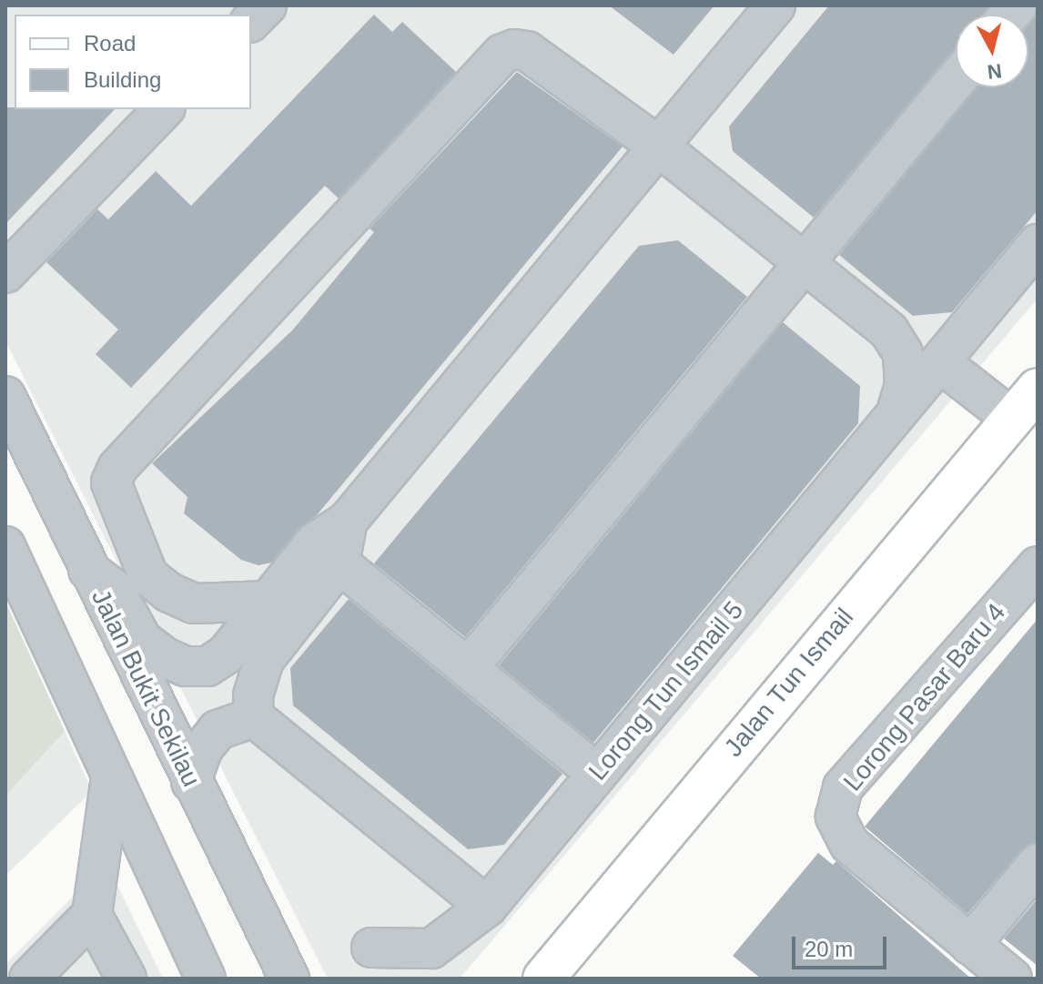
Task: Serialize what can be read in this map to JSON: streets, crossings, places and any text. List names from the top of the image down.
{
  "streets": {
    "main road": ["Jalan Tun Ismail"],
    "street": ["Jalan Bukit Sekilau", "Lorong Tun Ismail 5", "Lorong Pasar Baru 4"]
  },
  "legend": ["Road", "Building"],
  "scale_bar": "20 m",
  "north": "bottom"
}
